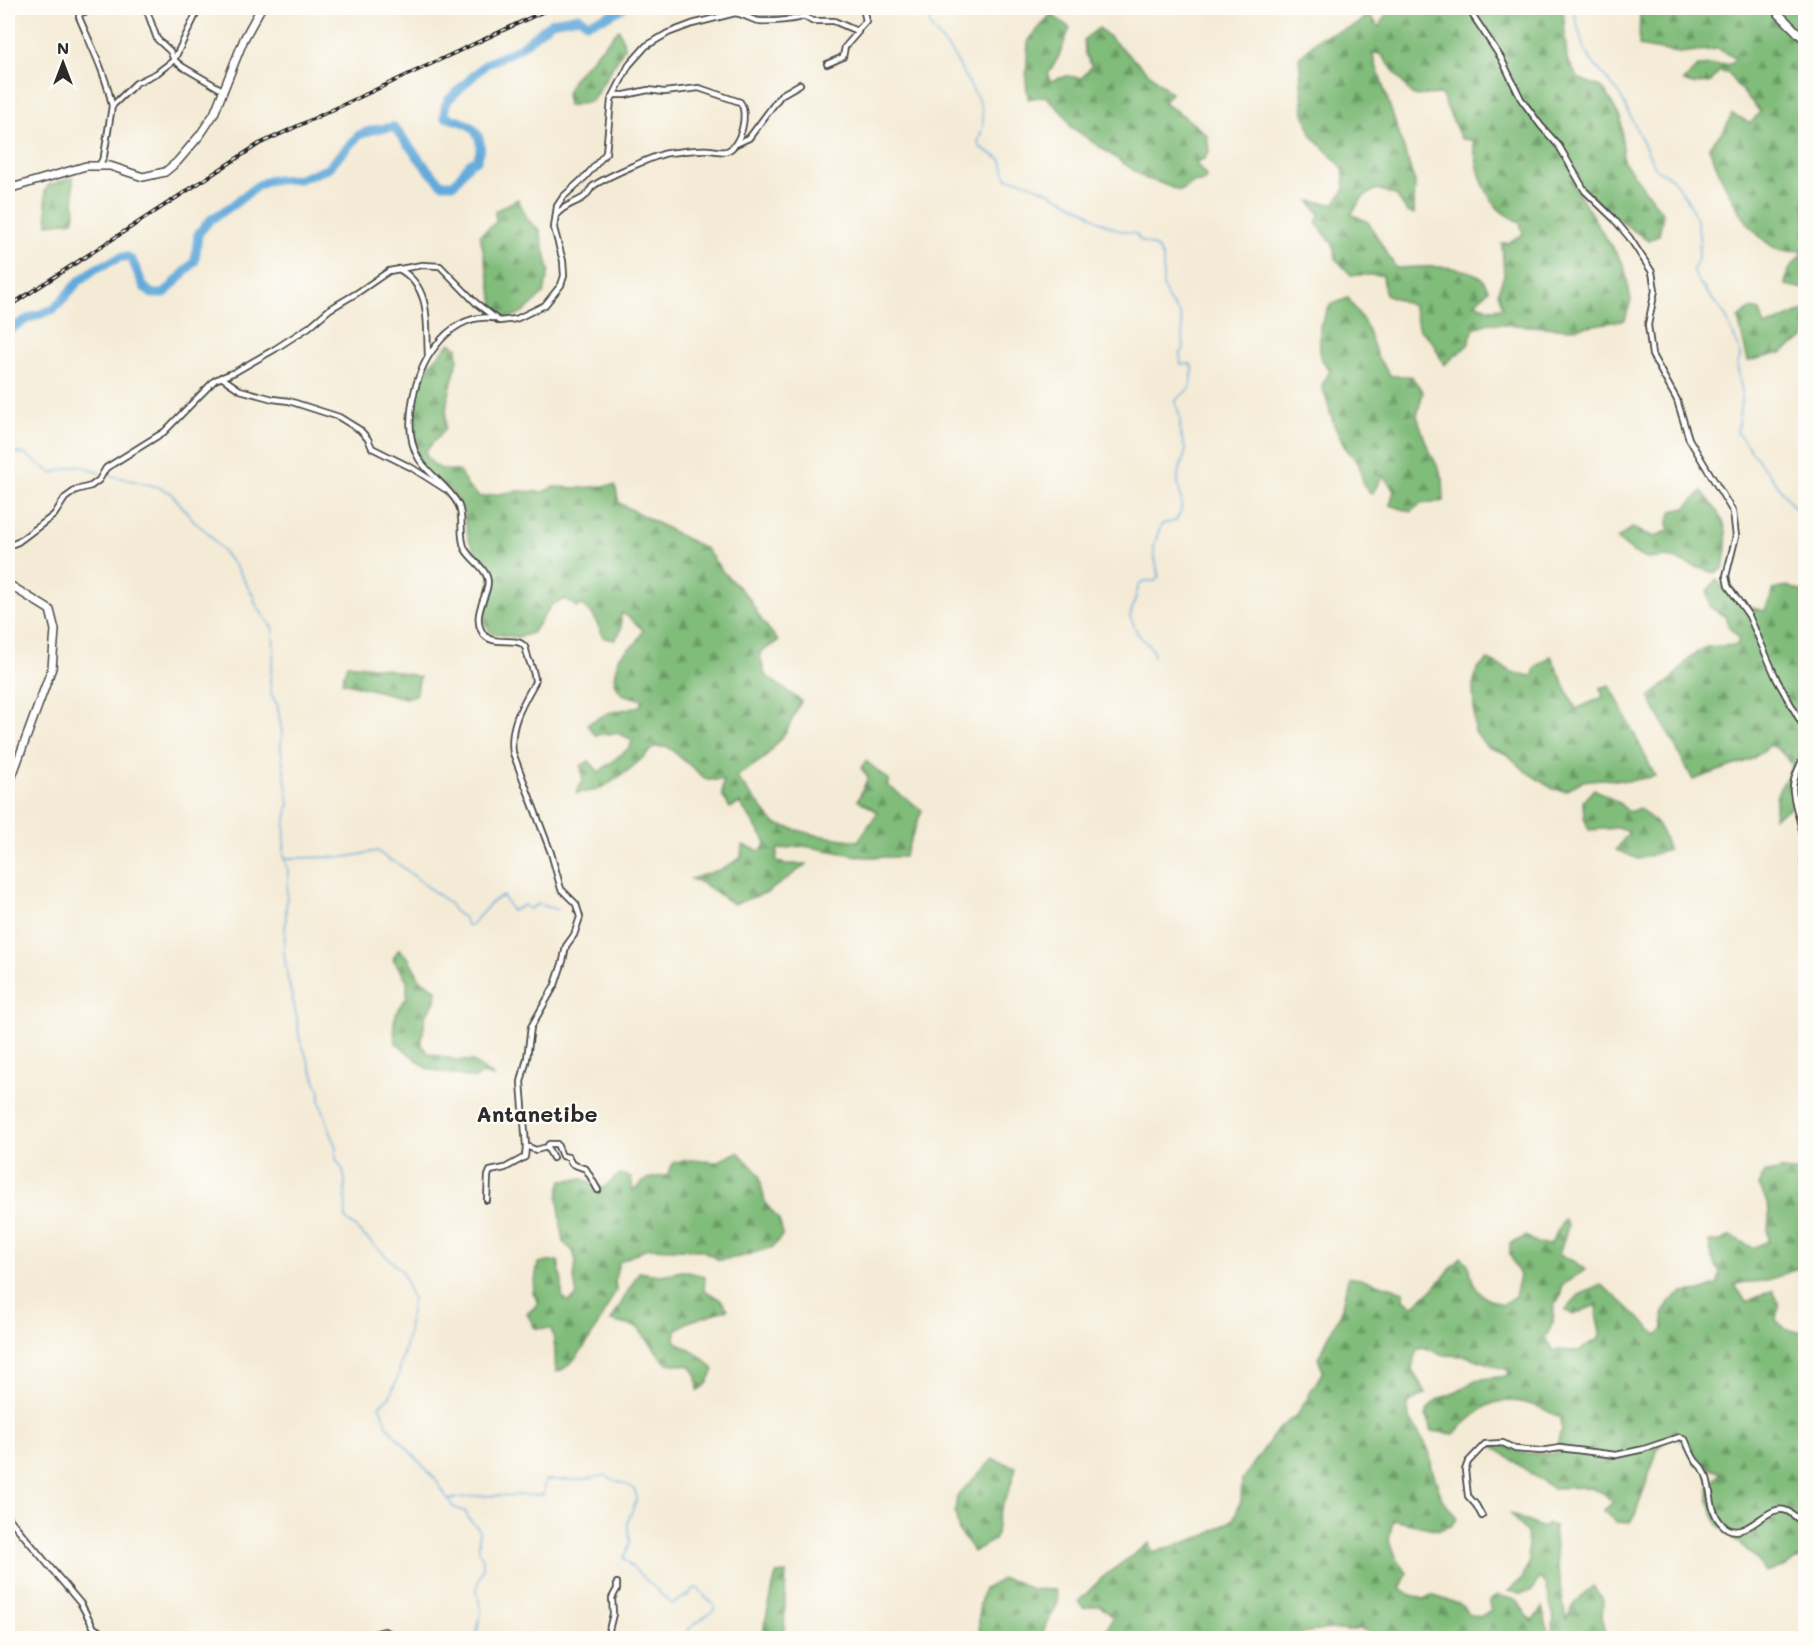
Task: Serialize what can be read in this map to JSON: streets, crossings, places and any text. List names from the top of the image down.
{
  "districts": ["Antanetibe"],
  "north": "top"
}
